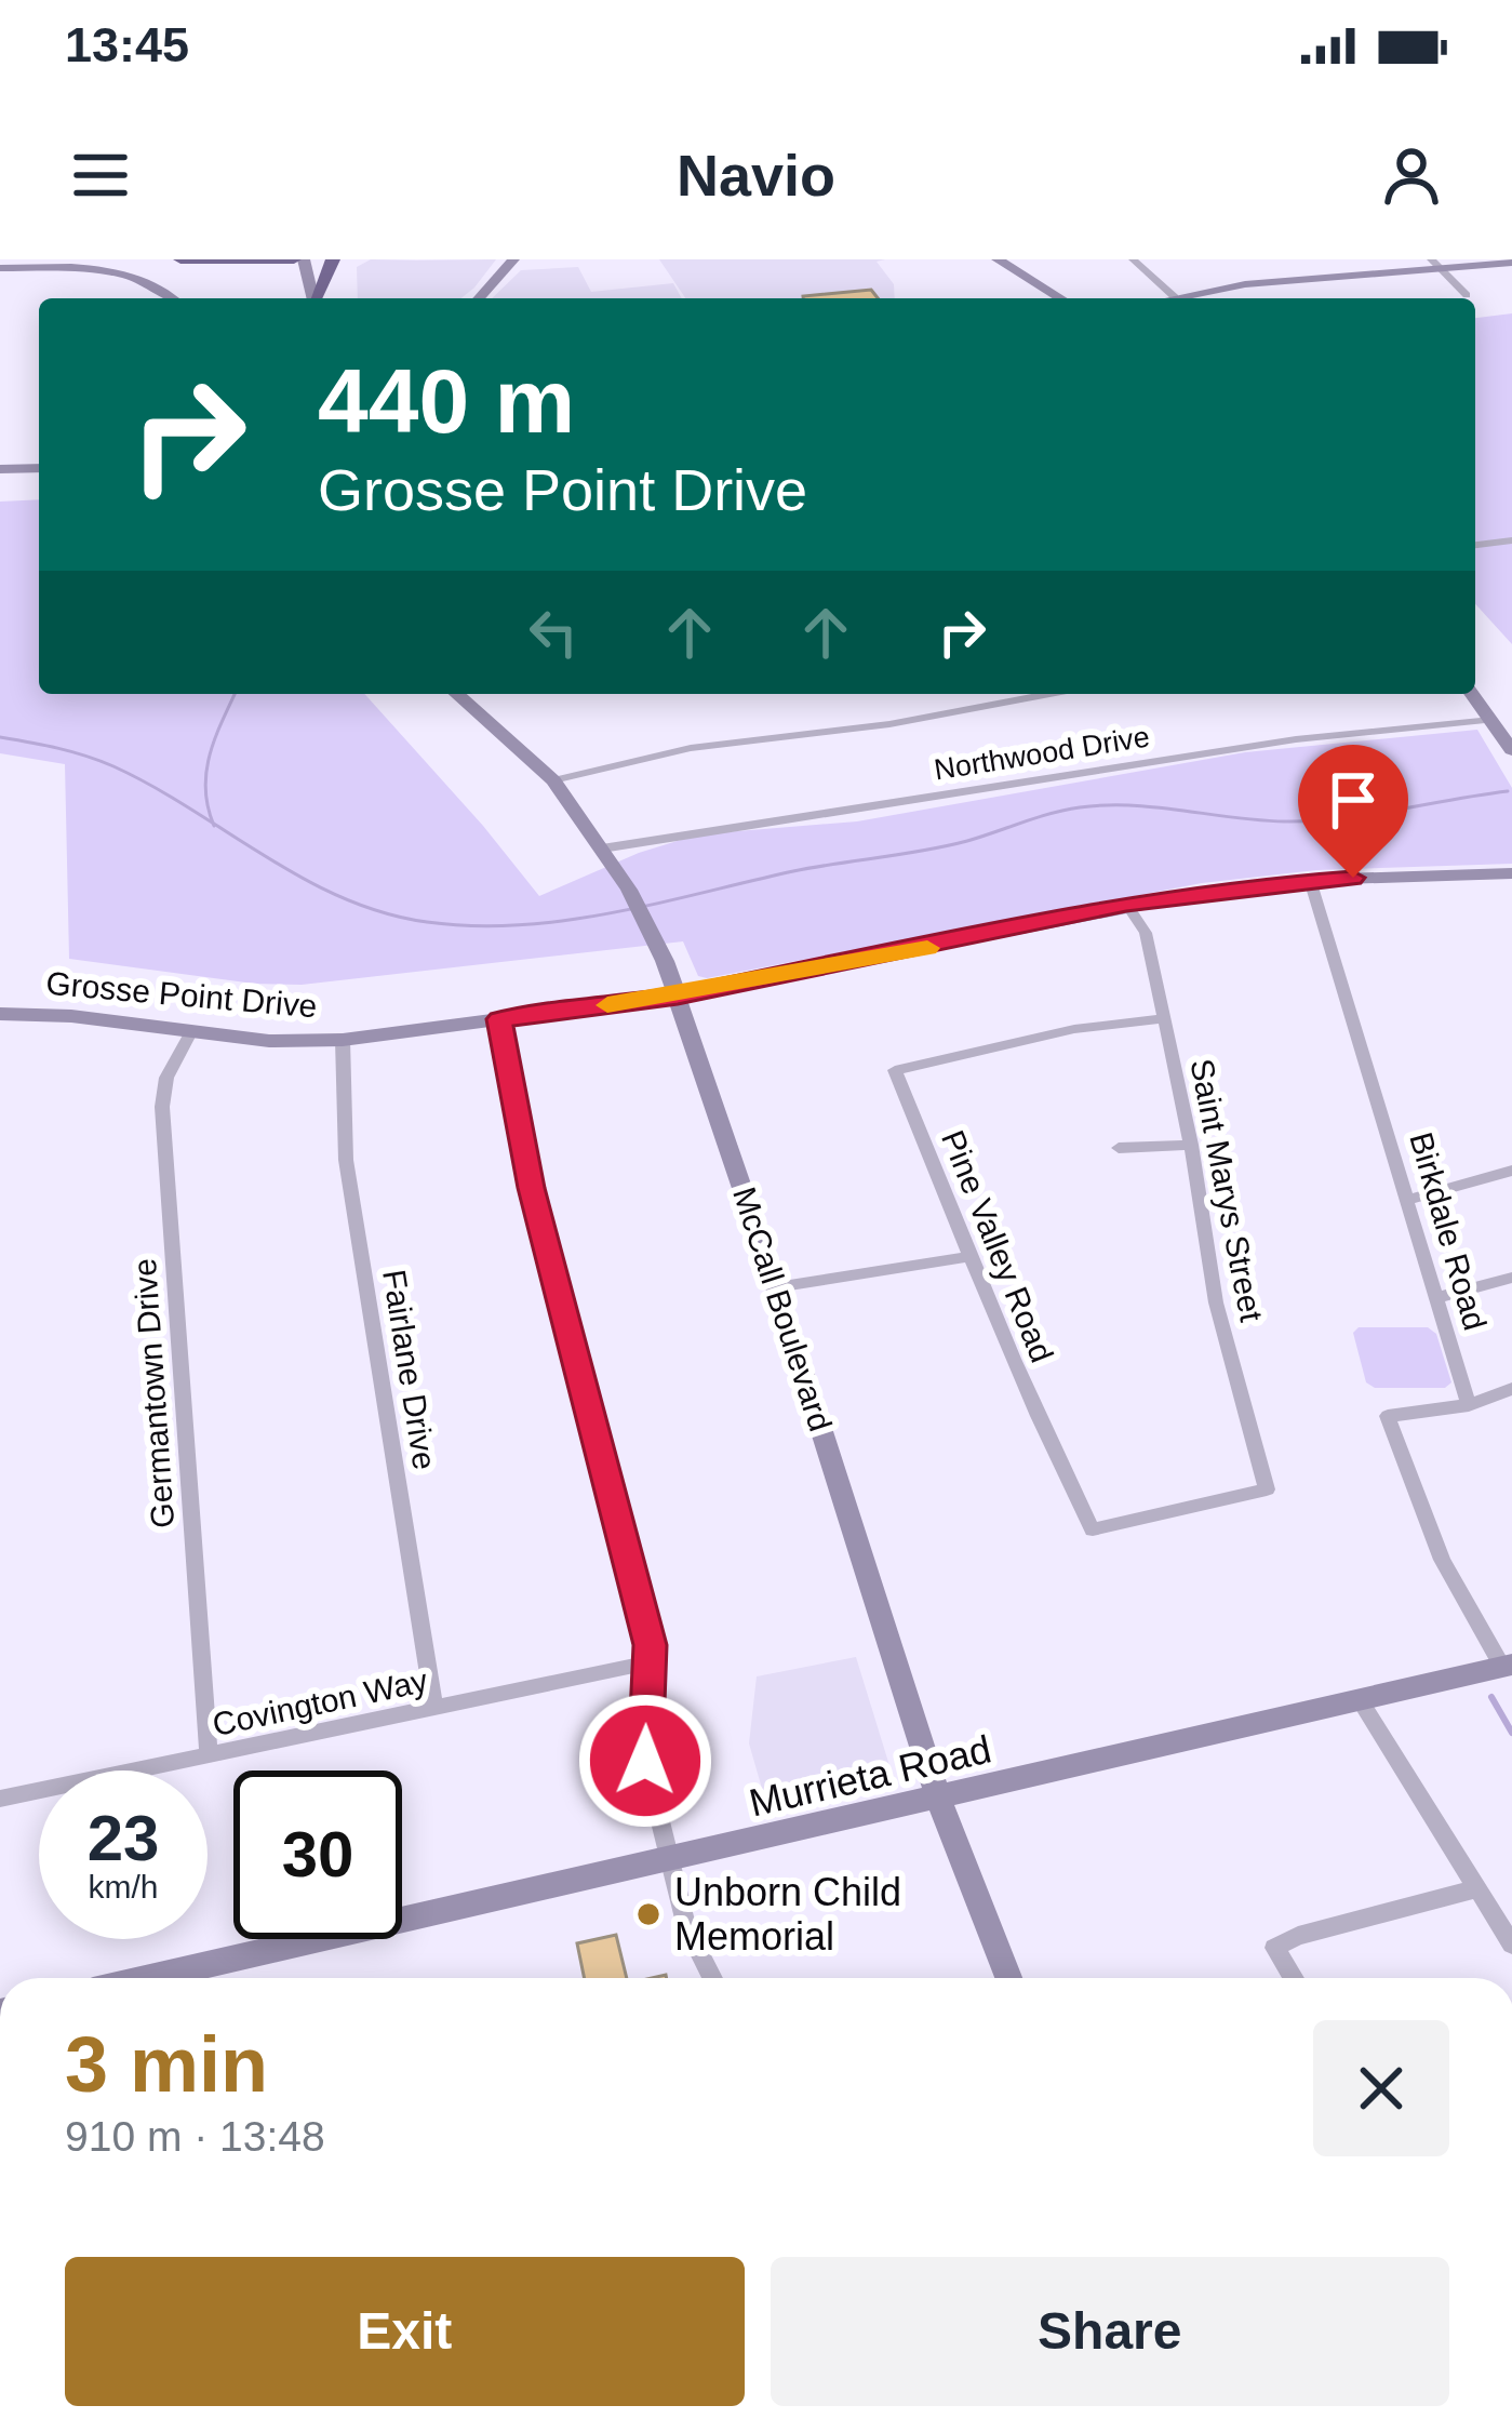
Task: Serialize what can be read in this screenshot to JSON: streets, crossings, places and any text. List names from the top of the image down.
{
  "streets": {
    "street": [
      "Northwood Drive",
      "Grosse Point Drive",
      "Saint Marys Street",
      "Birkdale Road",
      "Pine Valley Road",
      "McCall Boulevard",
      "Fairlane Drive",
      "Germantown Drive",
      "Covington Way",
      "Murrieta Road"
    ]
  },
  "crossings": [
    ["Northwood Drive", "McCall Boulevard"],
    ["Grosse Point Drive", "Saint Marys Street"],
    ["Grosse Point Drive", "Birkdale Road"],
    ["Grosse Point Drive", "McCall Boulevard"],
    ["Grosse Point Drive", "Fairlane Drive"],
    ["Grosse Point Drive", "Germantown Drive"],
    ["Saint Marys Street", "Pine Valley Road"],
    ["McCall Boulevard", "Murrieta Road"],
    ["Fairlane Drive", "Covington Way"],
    ["Germantown Drive", "Covington Way"]
  ],
  "places": ["Unborn Child Memorial"],
  "page": {
    "status": "13:45",
    "header": "Navio",
    "turn": ["440 m", "Grosse Point Drive"],
    "speed": "23 km/h",
    "limit": "30",
    "heading": ["3 min", "910 m · 13:48"],
    "buttons": ["Exit", "Share"]
  }
}
